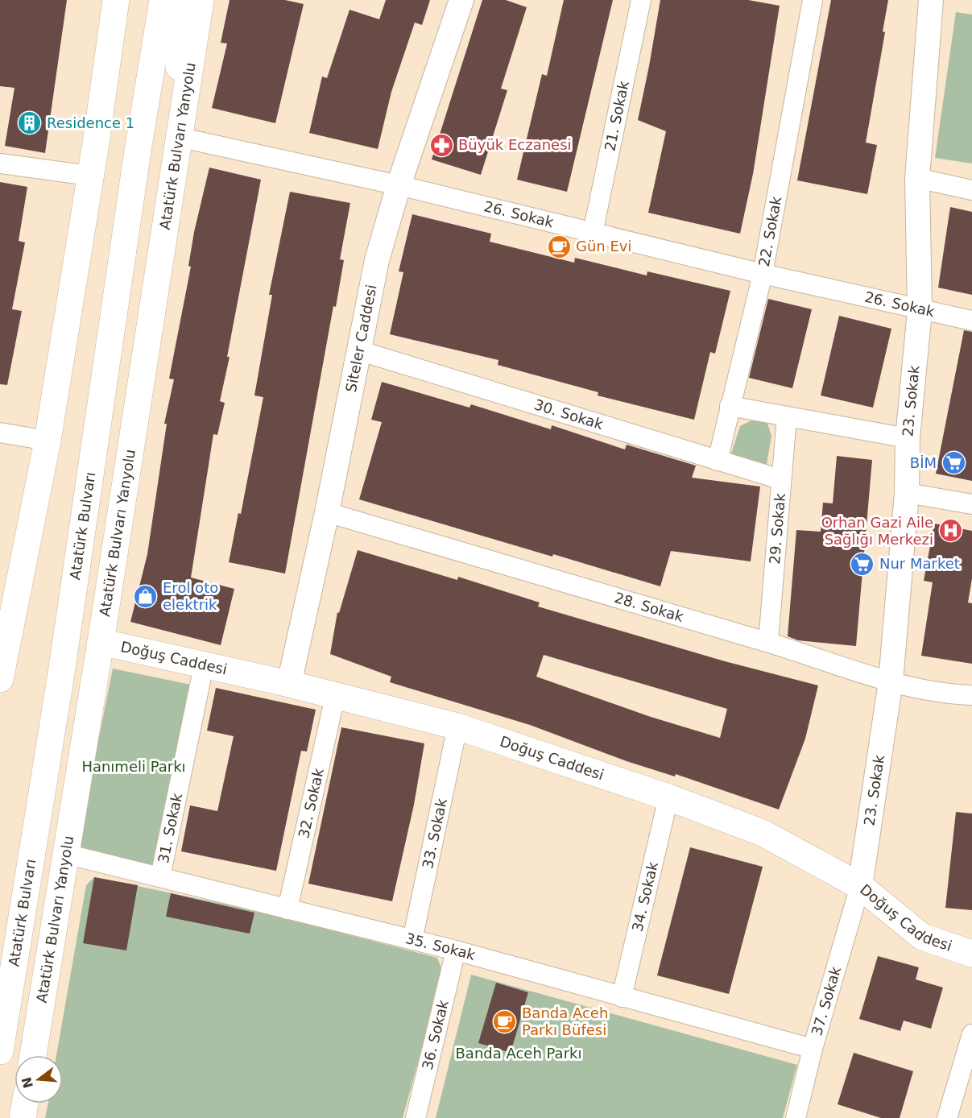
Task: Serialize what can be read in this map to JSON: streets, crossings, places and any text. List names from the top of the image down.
{
  "streets": {
    "main road": ["Atatürk Bulvarı Yanyolu", "Atatürk Bulvarı", "Doğuş Caddesi"],
    "street": [
      "21. Sokak",
      "26. Sokak",
      "22. Sokak",
      "Siteler Caddesi",
      "23. Sokak",
      "30. Sokak",
      "29. Sokak",
      "28. Sokak",
      "32. Sokak",
      "31. Sokak",
      "33. Sokak",
      "34. Sokak",
      "35. Sokak",
      "37. Sokak",
      "36. Sokak"
    ]
  },
  "crossings": [
    ["21. Sokak", "26. Sokak"],
    ["Atatürk Bulvarı Yanyolu", "26. Sokak"],
    ["Atatürk Bulvarı Yanyolu", "Doğuş Caddesi"],
    ["Atatürk Bulvarı Yanyolu", "35. Sokak"],
    ["26. Sokak", "22. Sokak"],
    ["26. Sokak", "Siteler Caddesi"],
    ["26. Sokak", "23. Sokak"],
    ["22. Sokak", "30. Sokak"],
    ["Siteler Caddesi", "30. Sokak"],
    ["Siteler Caddesi", "28. Sokak"],
    ["Siteler Caddesi", "Doğuş Caddesi"],
    ["23. Sokak", "28. Sokak"],
    ["23. Sokak", "Doğuş Caddesi"],
    ["23. Sokak", "37. Sokak"],
    ["30. Sokak", "29. Sokak"],
    ["29. Sokak", "28. Sokak"],
    ["Doğuş Caddesi", "32. Sokak"],
    ["Doğuş Caddesi", "31. Sokak"],
    ["Doğuş Caddesi", "33. Sokak"],
    ["Doğuş Caddesi", "34. Sokak"],
    ["Doğuş Caddesi", "37. Sokak"],
    ["32. Sokak", "35. Sokak"],
    ["31. Sokak", "35. Sokak"],
    ["33. Sokak", "35. Sokak"],
    ["34. Sokak", "35. Sokak"],
    ["35. Sokak", "37. Sokak"],
    ["35. Sokak", "36. Sokak"]
  ],
  "parks": ["Hanımeli Parkı", "Banda Aceh Parkı"],
  "places": {
    "building": ["Residence 1"],
    "pharmacy": ["Büyük Eczanesi"],
    "cafe": ["Gün Evi", "Banda Aceh Parkı Büfesi"],
    "supermarket": ["BİM", "Nur Market"],
    "hospital": ["Orhan Gazi Aile Sağlığı Merkezi"],
    "shop": ["Erol oto elektrik"]
  },
  "north": "left"
}
